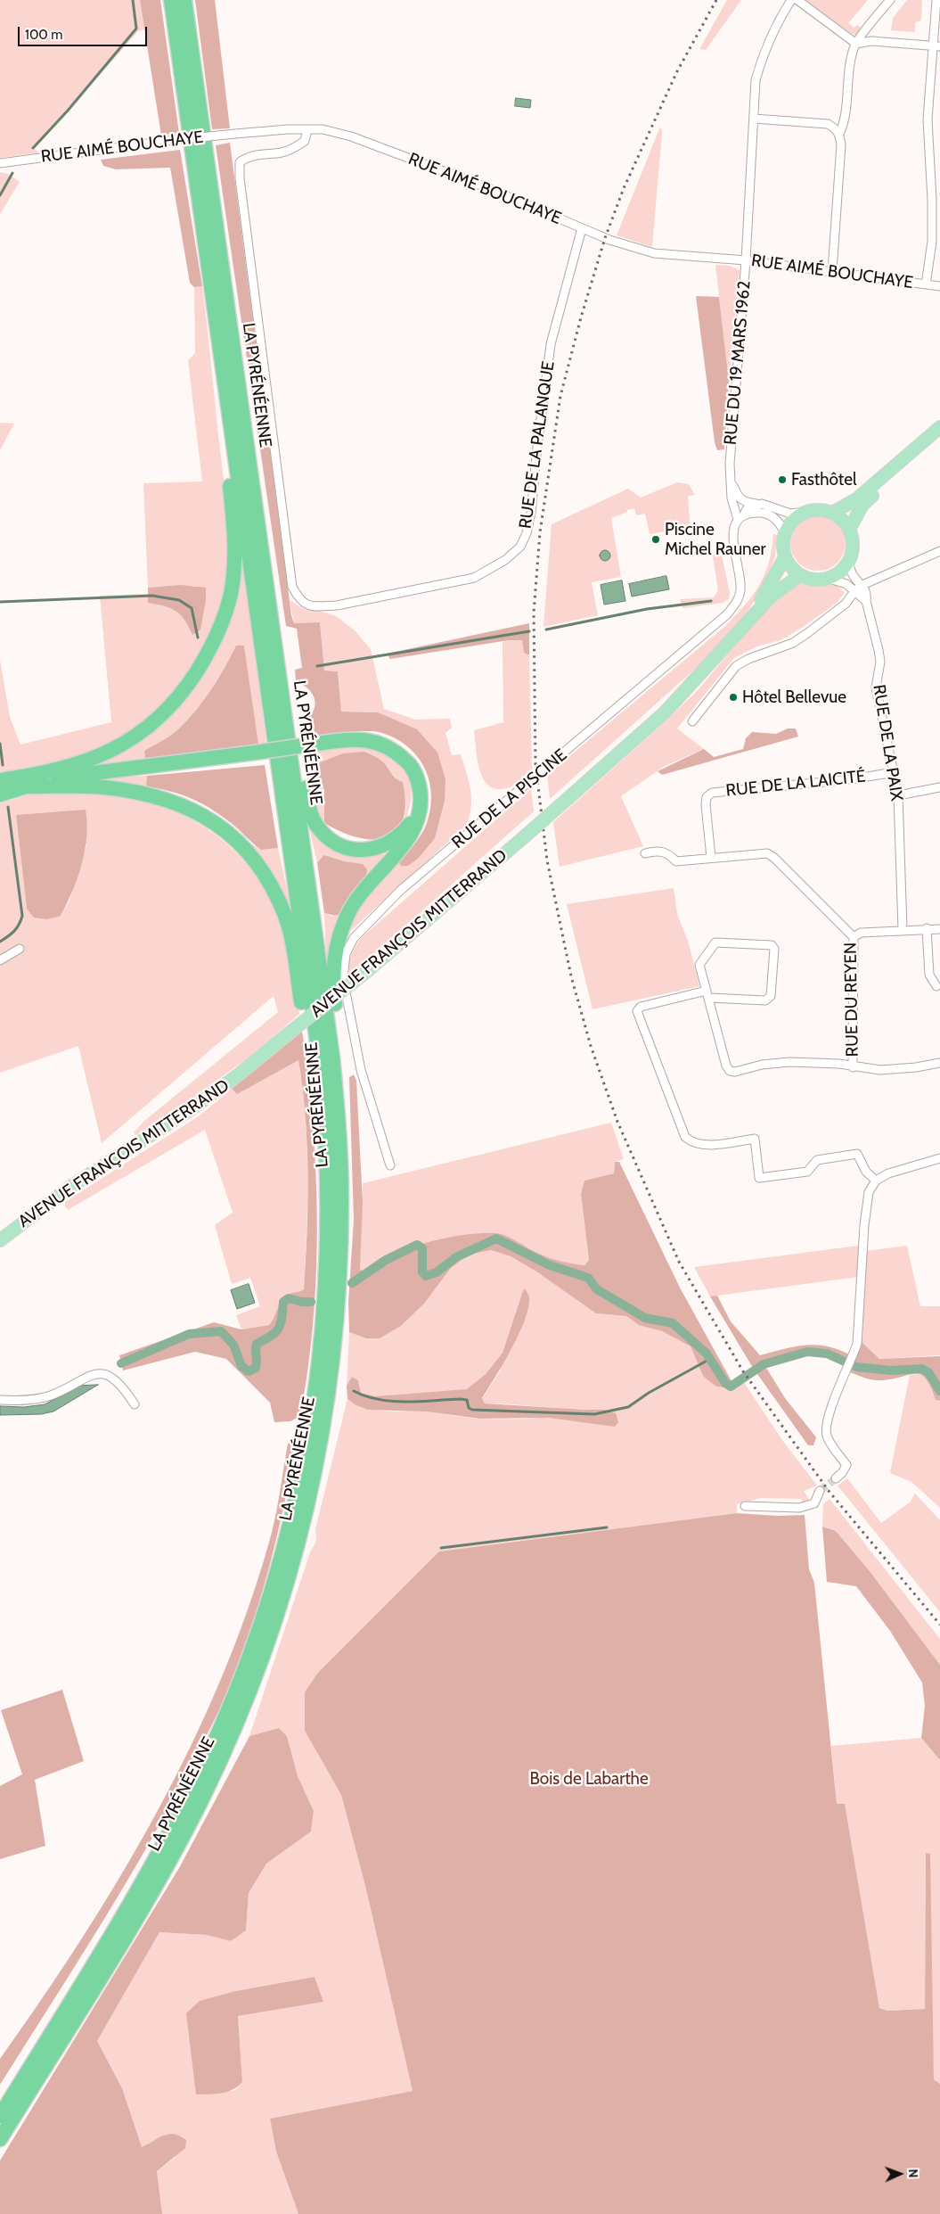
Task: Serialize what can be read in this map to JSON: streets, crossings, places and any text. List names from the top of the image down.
{
  "streets": {
    "highway": ["LA PYRÉNÉENNE"],
    "main road": ["AVENUE FRANÇOIS MITTERRAND"],
    "street": [
      "RUE AIMÉ BOUCHAYE",
      "RUE DU 19 MARS 1962",
      "RUE DE LA PALANQUE",
      "RUE DE LA PAIX",
      "RUE DE LA LAICITÉ",
      "RUE DE LA PISCINE",
      "RUE DU REYEN"
    ]
  },
  "crossings": [
    ["RUE AIMÉ BOUCHAYE", "RUE DU 19 MARS 1962"],
    ["RUE AIMÉ BOUCHAYE", "RUE DE LA PALANQUE"],
    ["RUE DU 19 MARS 1962", "RUE DE LA PISCINE"],
    ["RUE DE LA PAIX", "RUE DE LA LAICITÉ"],
    ["RUE DE LA LAICITÉ", "RUE DU REYEN"]
  ],
  "parks": ["Bois de Labarthe"],
  "places": ["Fasthôtel", "Piscine Michel Rauner", "Hôtel Bellevue"],
  "scale_bar": "100 m",
  "north": "right"
}
